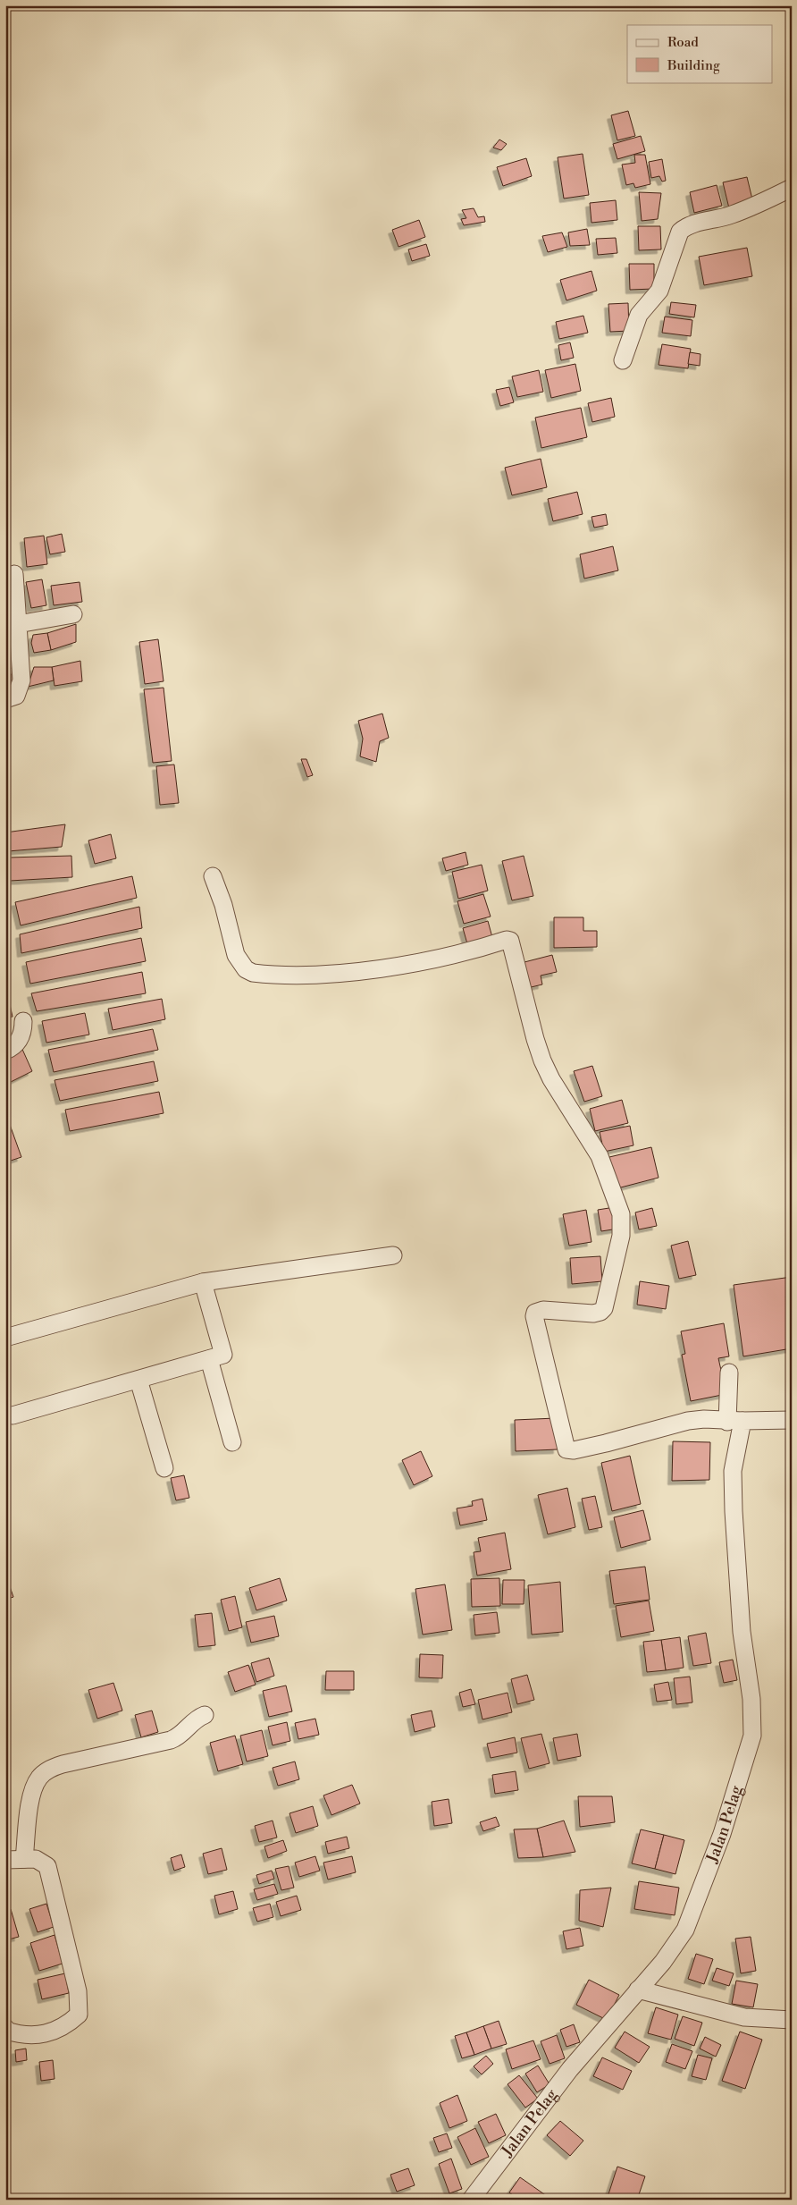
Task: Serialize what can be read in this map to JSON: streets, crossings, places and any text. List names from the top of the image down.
{
  "streets": {
    "street": ["Jalan Pelag"]
  },
  "legend": ["Road", "Building"]
}
